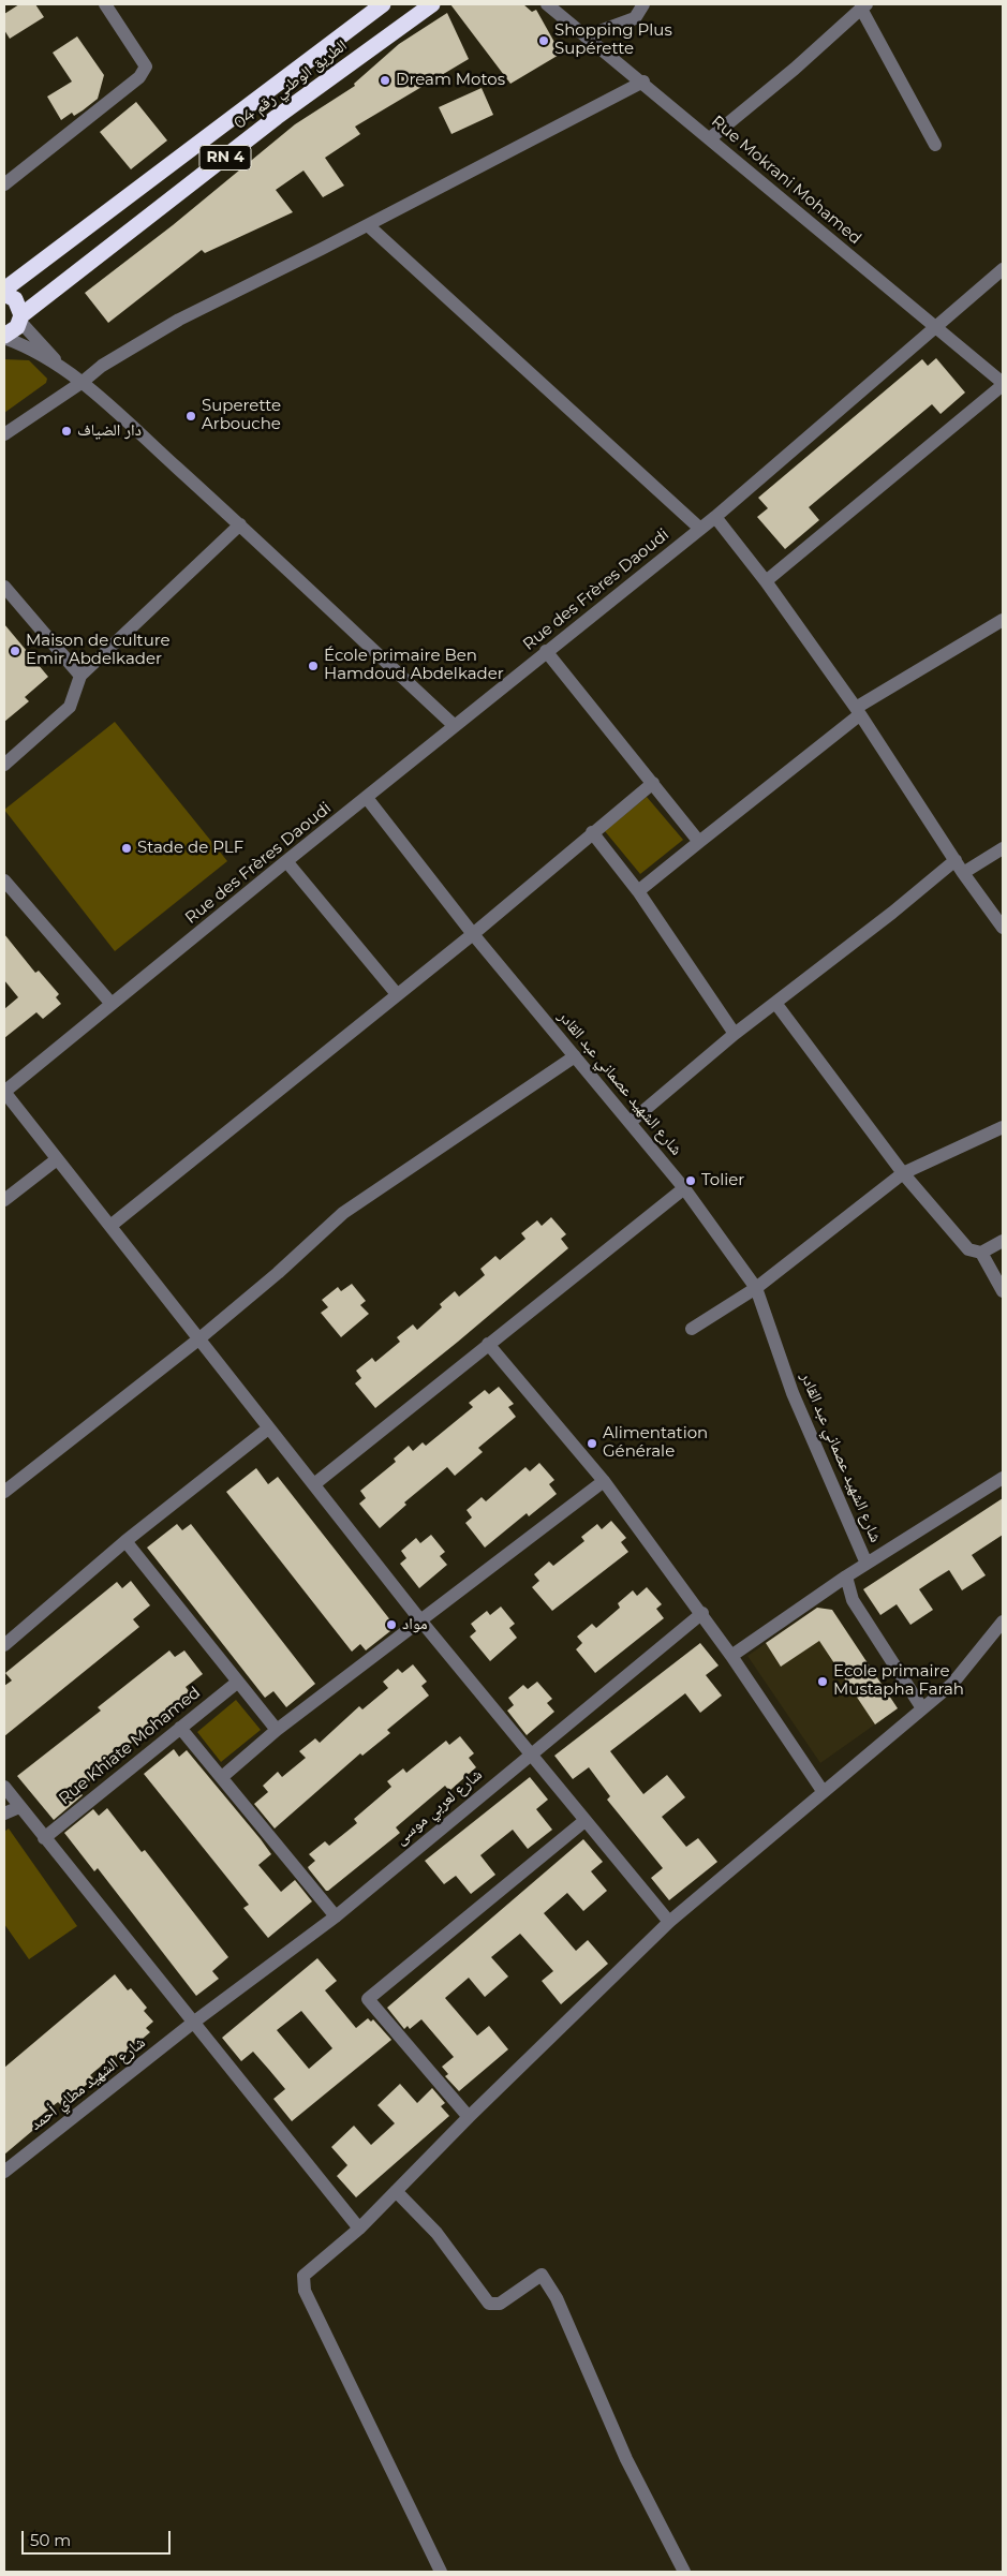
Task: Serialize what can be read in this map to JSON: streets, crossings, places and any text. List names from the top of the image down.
{
  "streets": {
    "highway": ["الطريق الوطني رقم 04", "RN 4"],
    "street": [
      "Rue Mokrani Mohamed",
      "Rue des Frères Daoudi",
      "شارع الشهيد عصماني عبد القادر",
      "Rue Khiate Mohamed",
      "شارع لعربي موسى",
      "شارع الشهيد مطاي أحمد"
    ]
  },
  "crossings": [
    ["Rue Mokrani Mohamed", "Rue des Frères Daoudi"],
    ["Rue des Frères Daoudi", "شارع الشهيد عصماني عبد القادر"],
    ["شارع لعربي موسى", "شارع الشهيد مطاي أحمد"]
  ],
  "places": [
    "Shopping Plus Supérette",
    "Dream Motos",
    "Superette Arbouche",
    "دار الضياف",
    "Maison de culture Emir Abdelkader",
    "École primaire Ben Hamdoud Abdelkader",
    "Stade de PLF",
    "Tolier",
    "Alimentation Générale",
    "مواد",
    "Ecole primaire Mustapha Farah"
  ],
  "scale_bar": "50 m"
}
